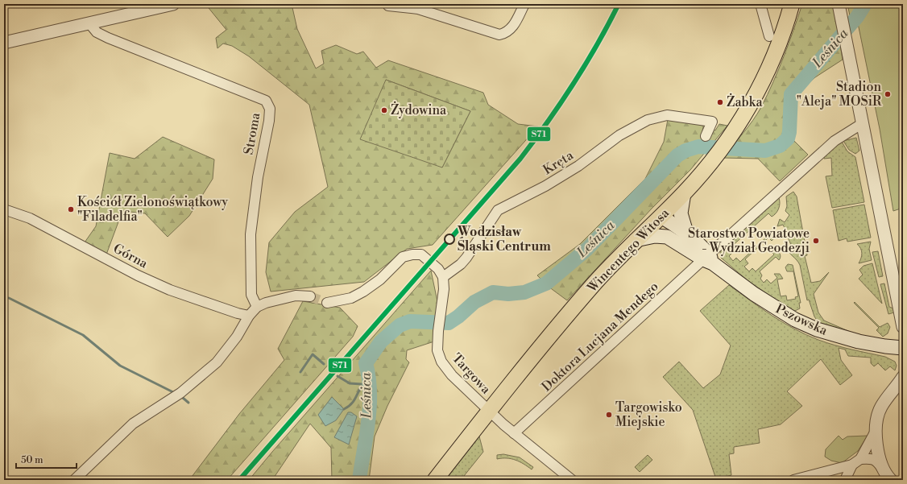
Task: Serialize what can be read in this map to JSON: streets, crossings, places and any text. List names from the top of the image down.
{
  "streets": {
    "main road": ["Wincentego Witosa", "Pszowska"],
    "street": [
      "Stroma",
      "Kręta",
      "Górna",
      "Doktora Lucjana Mendego",
      "Targowa"
    ]
  },
  "crossings": [
    ["Kręta", "Targowa"],
    ["Wincentego Witosa", "Pszowska"],
    ["Wincentego Witosa", "Targowa"],
    ["Pszowska", "Doktora Lucjana Mendego"],
    ["Doktora Lucjana Mendego", "Targowa"]
  ],
  "water": ["Leśnica"],
  "places": [
    "Stadion \"Aleja\" MOSiR",
    "Żabka",
    "Żydowina",
    "Kościół Zielonoświątkowy \"Filadelfia\"",
    "Wodzisław Śląski Centrum",
    "Starostwo Powiatowe - Wydział Geodezji",
    "Targowisko Miejskie"
  ],
  "lines": ["transit line S71"],
  "scale_bar": "50 m"
}
